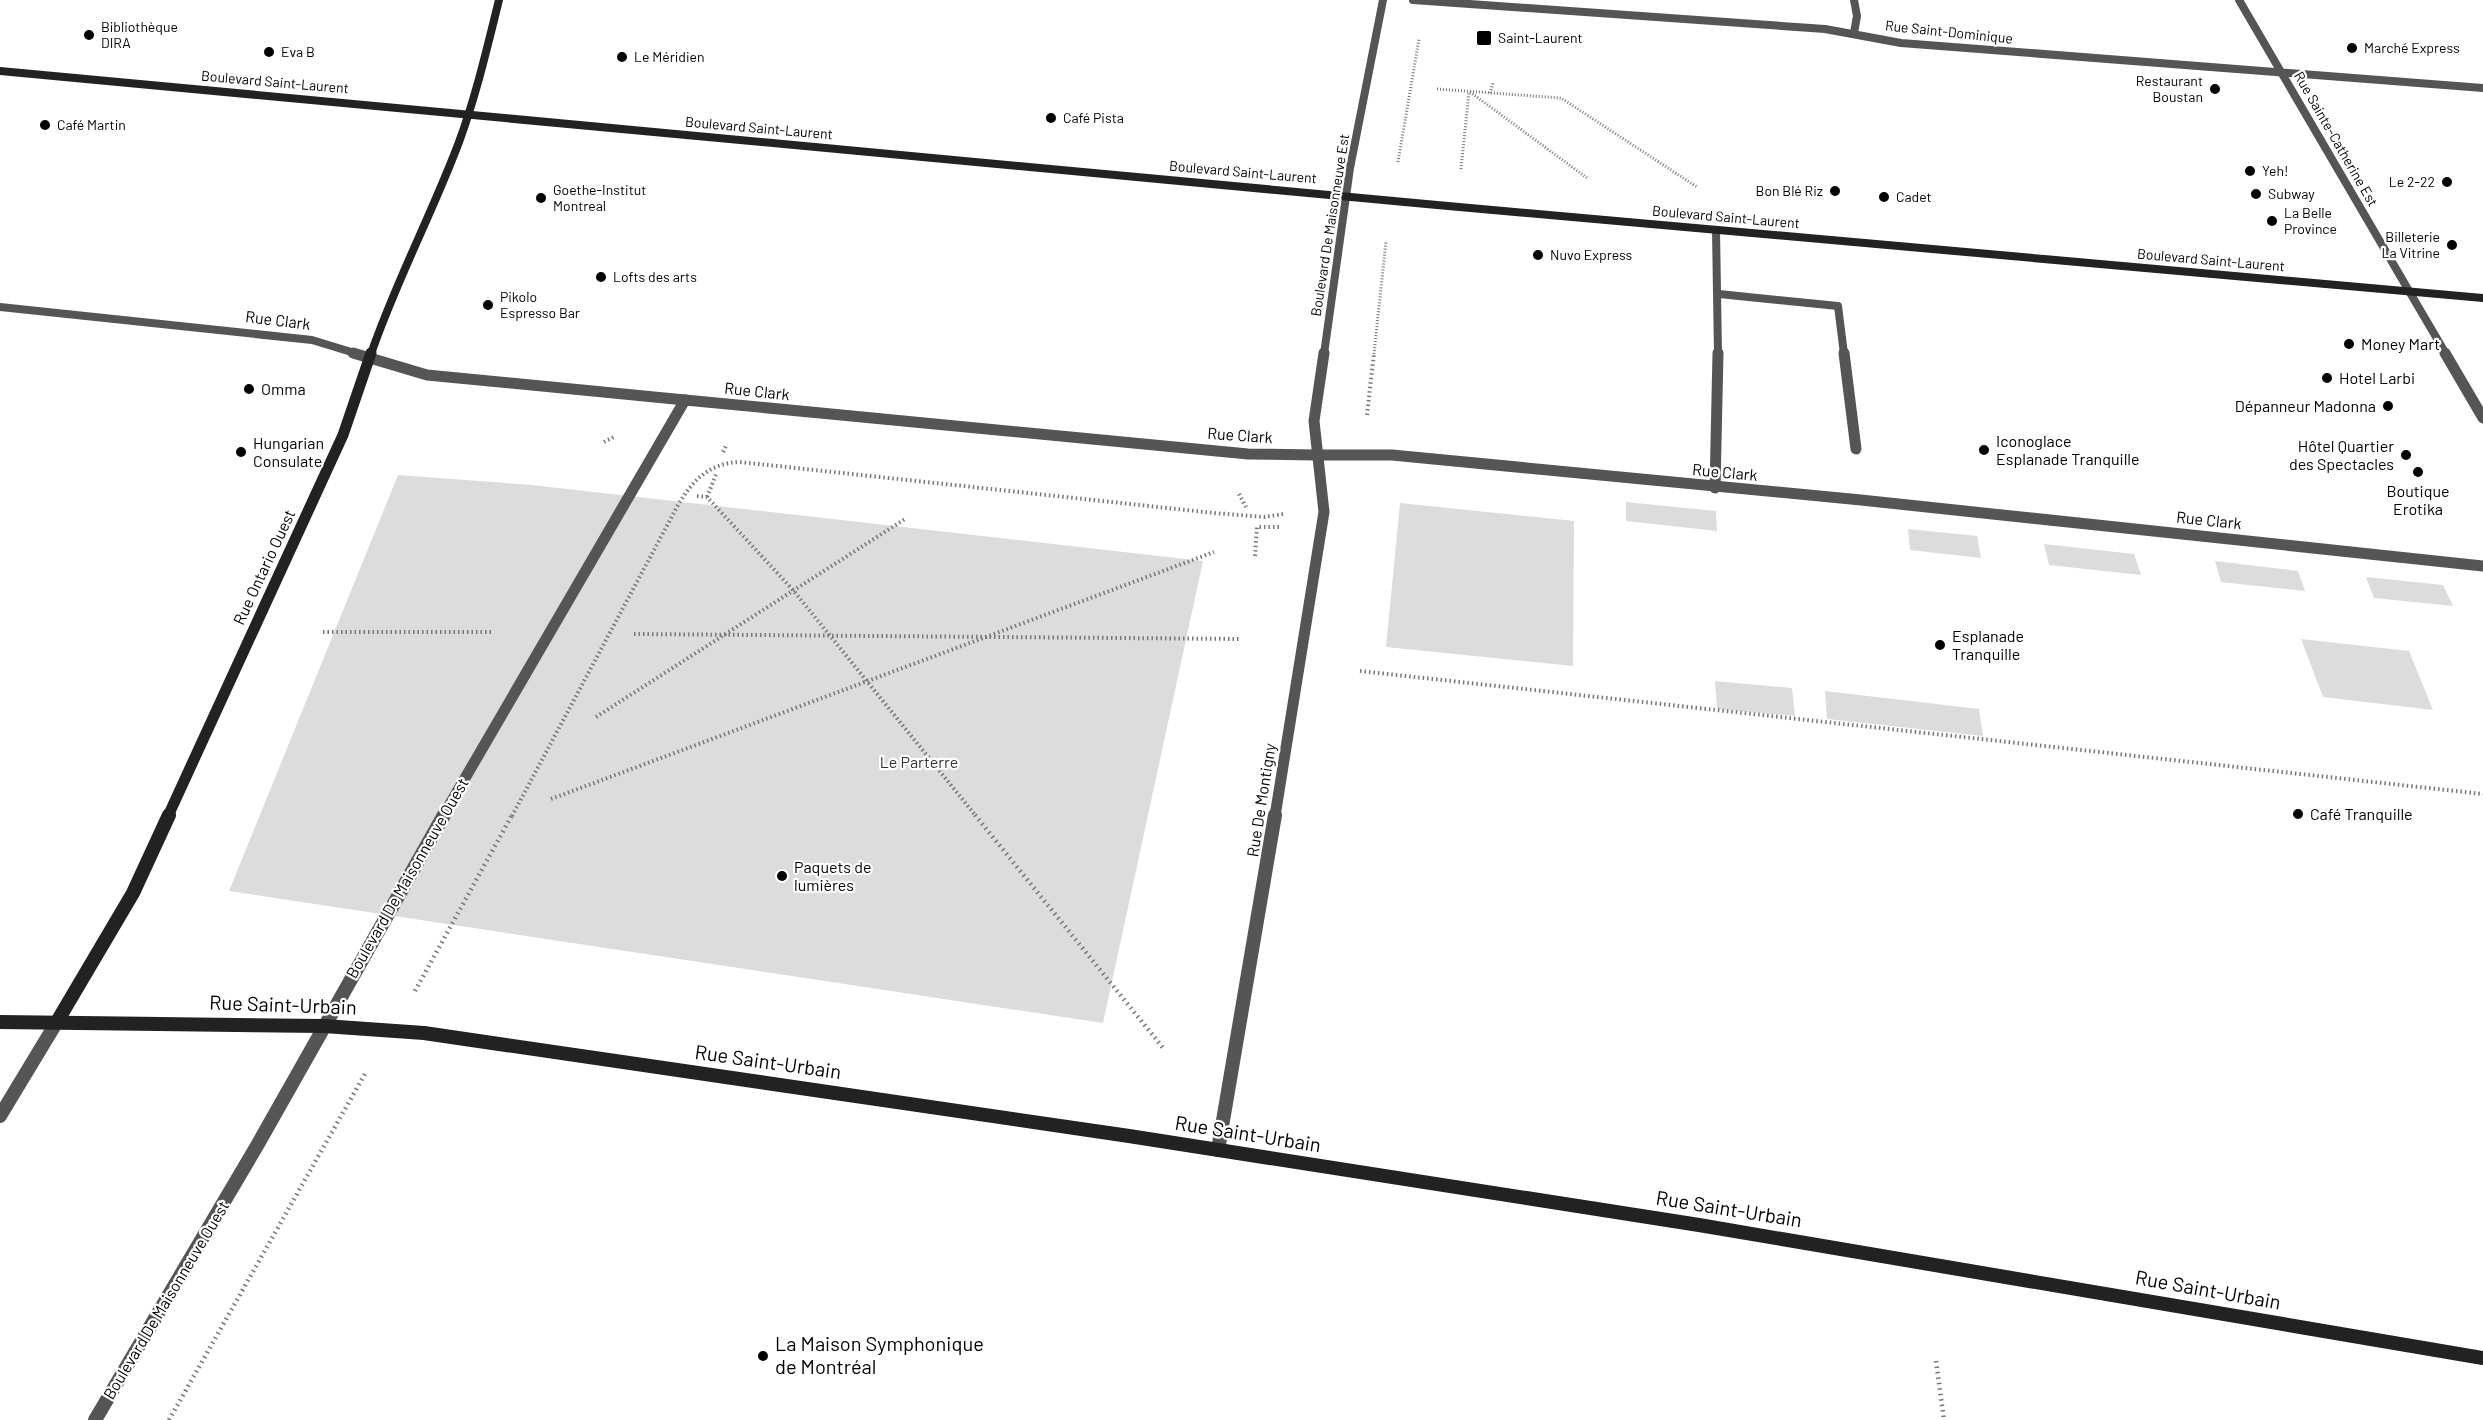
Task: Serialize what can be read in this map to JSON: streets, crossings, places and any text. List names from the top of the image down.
{
  "streets": {
    "main road": ["Boulevard Saint-Laurent", "Rue Ontario Ouest", "Rue Saint-Urbain"],
    "street": [
      "Rue Saint-Dominique",
      "Rue Sainte-Catherine Est",
      "Boulevard De Maisonneuve Est",
      "Rue Clark",
      "Rue De Montigny",
      "Boulevard De Maisonneuve Ouest"
    ]
  },
  "crossings": [
    ["Rue Saint-Dominique", "Rue Sainte-Catherine Est"],
    ["Boulevard Saint-Laurent", "Rue Sainte-Catherine Est"],
    ["Boulevard Saint-Laurent", "Boulevard De Maisonneuve Est"],
    ["Boulevard Saint-Laurent", "Rue Ontario Ouest"],
    ["Boulevard De Maisonneuve Est", "Rue Clark"],
    ["Boulevard De Maisonneuve Est", "Rue De Montigny"],
    ["Rue Clark", "Rue Ontario Ouest"],
    ["Rue Clark", "Rue De Montigny"],
    ["Rue Clark", "Boulevard De Maisonneuve Ouest"],
    ["Rue Ontario Ouest", "Rue Saint-Urbain"],
    ["Rue De Montigny", "Rue Saint-Urbain"],
    ["Boulevard De Maisonneuve Ouest", "Rue Saint-Urbain"]
  ],
  "parks": ["Le Parterre"],
  "places": {
    "other": [
      "Bibliothèque DIRA",
      "Marché Express",
      "Eva B",
      "Le Méridien",
      "Restaurant Boustan",
      "Café Pista",
      "Café Martin",
      "Yeh!",
      "Le 2-22",
      "Bon Blé Riz",
      "Subway",
      "Cadet",
      "Goethe-Institut Montreal",
      "La Belle Province",
      "Billeterie La Vitrine",
      "Nuvo Express",
      "Lofts des arts",
      "Pikolo Espresso Bar",
      "Money Mart",
      "Hotel Larbi",
      "Omma",
      "Dépanneur Madonna",
      "Iconoglace Esplanade Tranquille",
      "Hungarian Consulate",
      "Hôtel Quartier des Spectacles",
      "Boutique Erotika",
      "Esplanade Tranquille",
      "Café Tranquille",
      "Paquets de lumières",
      "La Maison Symphonique de Montréal"
    ],
    "transit": ["Saint-Laurent"]
  }
}
